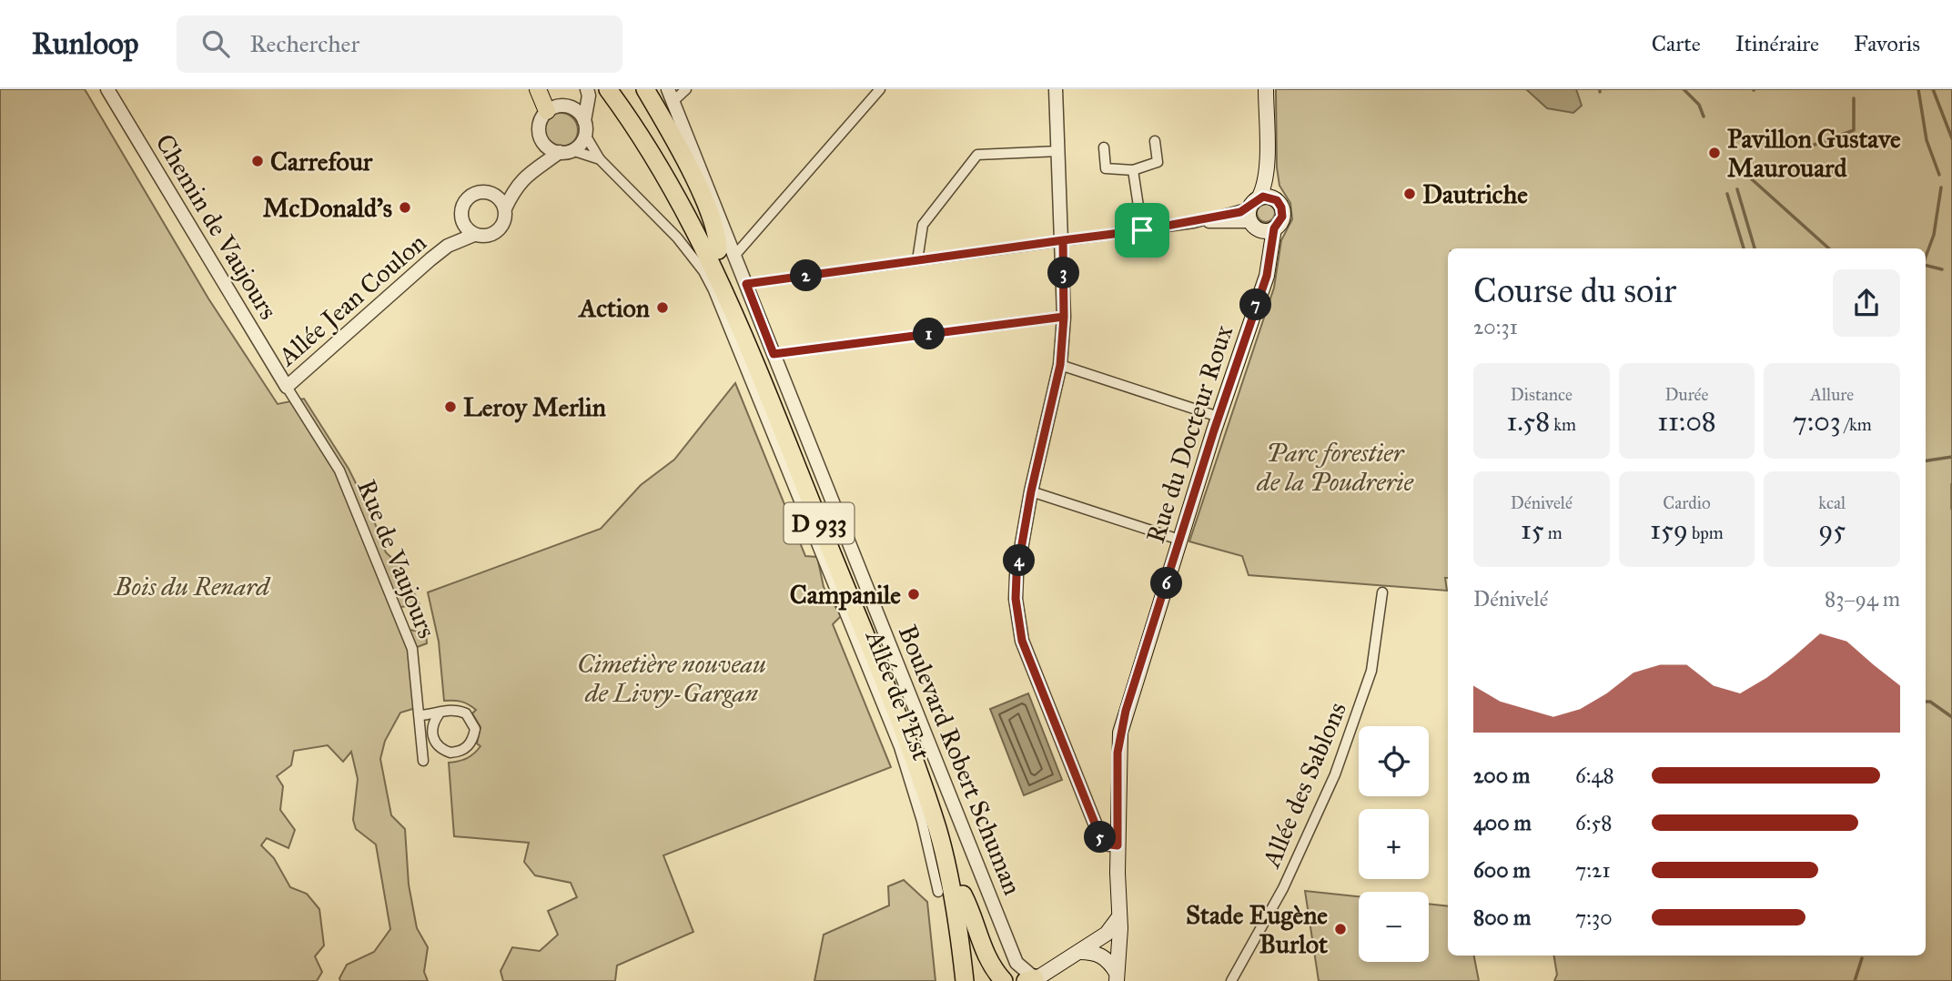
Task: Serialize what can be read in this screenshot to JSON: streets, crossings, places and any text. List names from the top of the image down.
{
  "streets": {
    "highway": ["D 933"],
    "main road": ["Rue du Docteur Roux"],
    "street": [
      "Chemin de Vaujours",
      "Allée Jean Coulon",
      "Rue de Vaujours",
      "Allée de l'Est",
      "Boulevard Robert Schuman",
      "Allée des Sablons"
    ]
  },
  "crossings": [
    ["Chemin de Vaujours", "Allée Jean Coulon"],
    ["Chemin de Vaujours", "Rue de Vaujours"],
    ["Allée Jean Coulon", "Rue de Vaujours"],
    ["D 933", "Boulevard Robert Schuman"]
  ],
  "parks": ["Parc forestier de la Poudrerie", "Bois du Renard", "Cimetière nouveau de Livry-Gargan"],
  "places": [
    "Pavillon Gustave Maurouard",
    "Carrefour",
    "Dautriche",
    "McDonald's",
    "Action",
    "Leroy Merlin",
    "Campanile",
    "Stade Eugène Burlot"
  ],
  "page": {
    "header": "Runloop",
    "search": "Rechercher",
    "nav": ["Carte", "Itinéraire", "Favoris"],
    "heading": ["Course du soir", "20:31"],
    "pins": [
      "3",
      "2",
      "7",
      "1",
      "4",
      "6",
      "5"
    ],
    "stats": [
      ["Distance", "1.58 km"],
      ["Durée", "11:08"],
      ["Allure", "7:03 /km"],
      ["Dénivelé", "15 m"],
      ["Cardio", "159 bpm"],
      ["kcal", "95"]
    ],
    "chart": ["Dénivelé", "83–94 m"],
    "map_buttons": ["+", "−"],
    "list": [
      {
        "name": "200 m",
        "note": "6:48"
      },
      {
        "name": "400 m",
        "note": "6:58"
      },
      {
        "name": "600 m",
        "note": "7:21"
      },
      {
        "name": "800 m",
        "note": "7:30"
      }
    ]
  }
}
